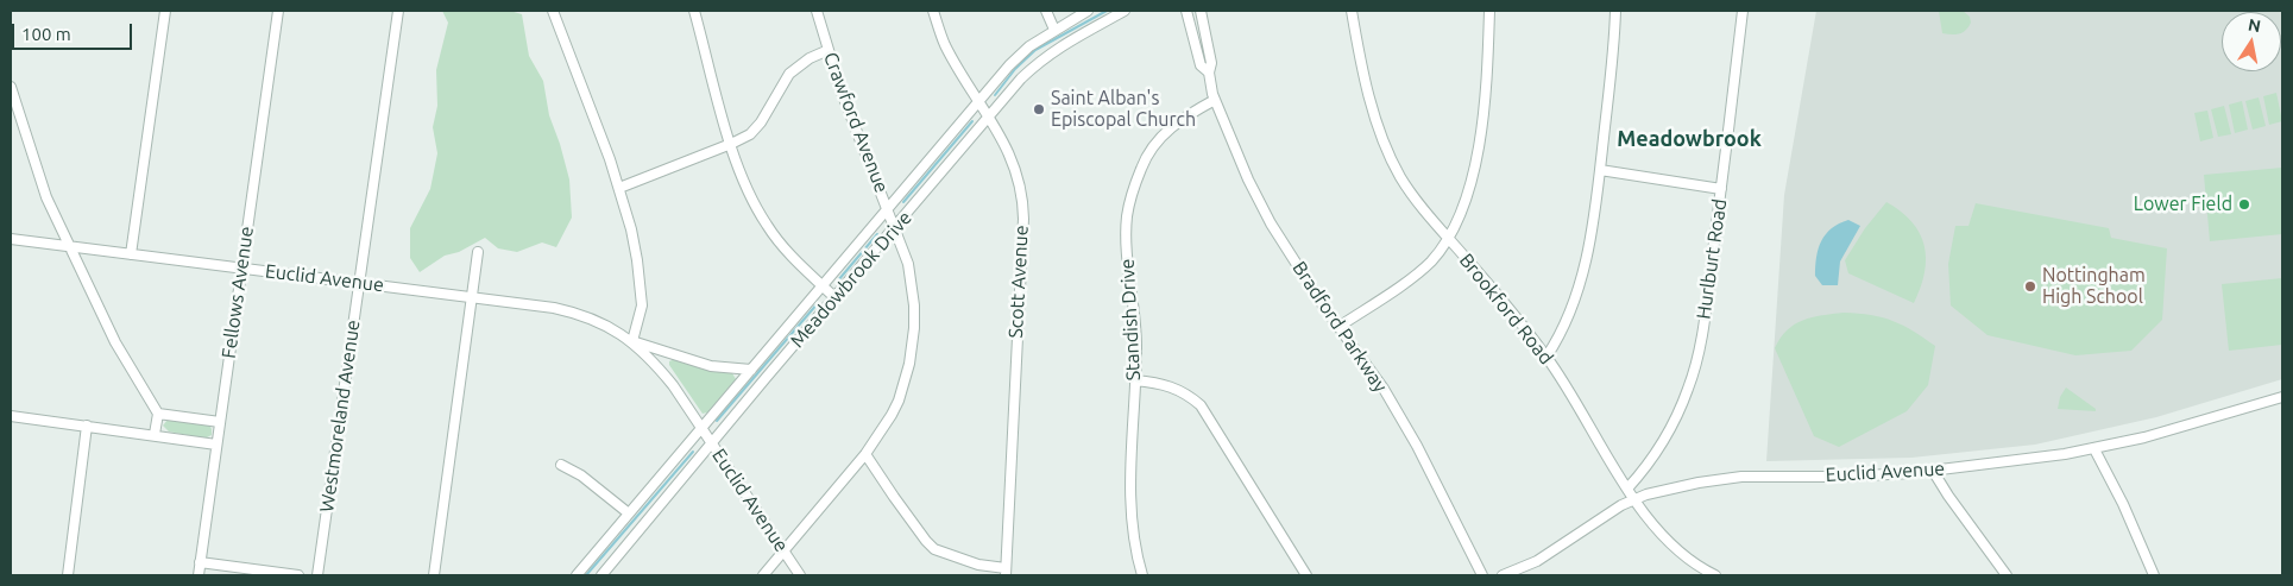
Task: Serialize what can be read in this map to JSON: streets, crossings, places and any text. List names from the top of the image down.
{
  "streets": {
    "street": [
      "Crawford Avenue",
      "Hurlburt Road",
      "Euclid Avenue",
      "Meadowbrook Drive",
      "Scott Avenue",
      "Fellows Avenue",
      "Brookford Road",
      "Standish Drive",
      "Bradford Parkway",
      "Westmoreland Avenue"
    ]
  },
  "crossings": [
    ["Crawford Avenue", "Euclid Avenue"],
    ["Crawford Avenue", "Meadowbrook Drive"],
    ["Hurlburt Road", "Brookford Road"],
    ["Euclid Avenue", "Meadowbrook Drive"],
    ["Euclid Avenue", "Fellows Avenue"],
    ["Euclid Avenue", "Brookford Road"],
    ["Euclid Avenue", "Westmoreland Avenue"],
    ["Meadowbrook Drive", "Scott Avenue"],
    ["Standish Drive", "Bradford Parkway"]
  ],
  "districts": ["Meadowbrook"],
  "places": ["Saint Alban's Episcopal Church", "Lower Field", "Nottingham High School"],
  "scale_bar": "100 m",
  "north": "top"
}
